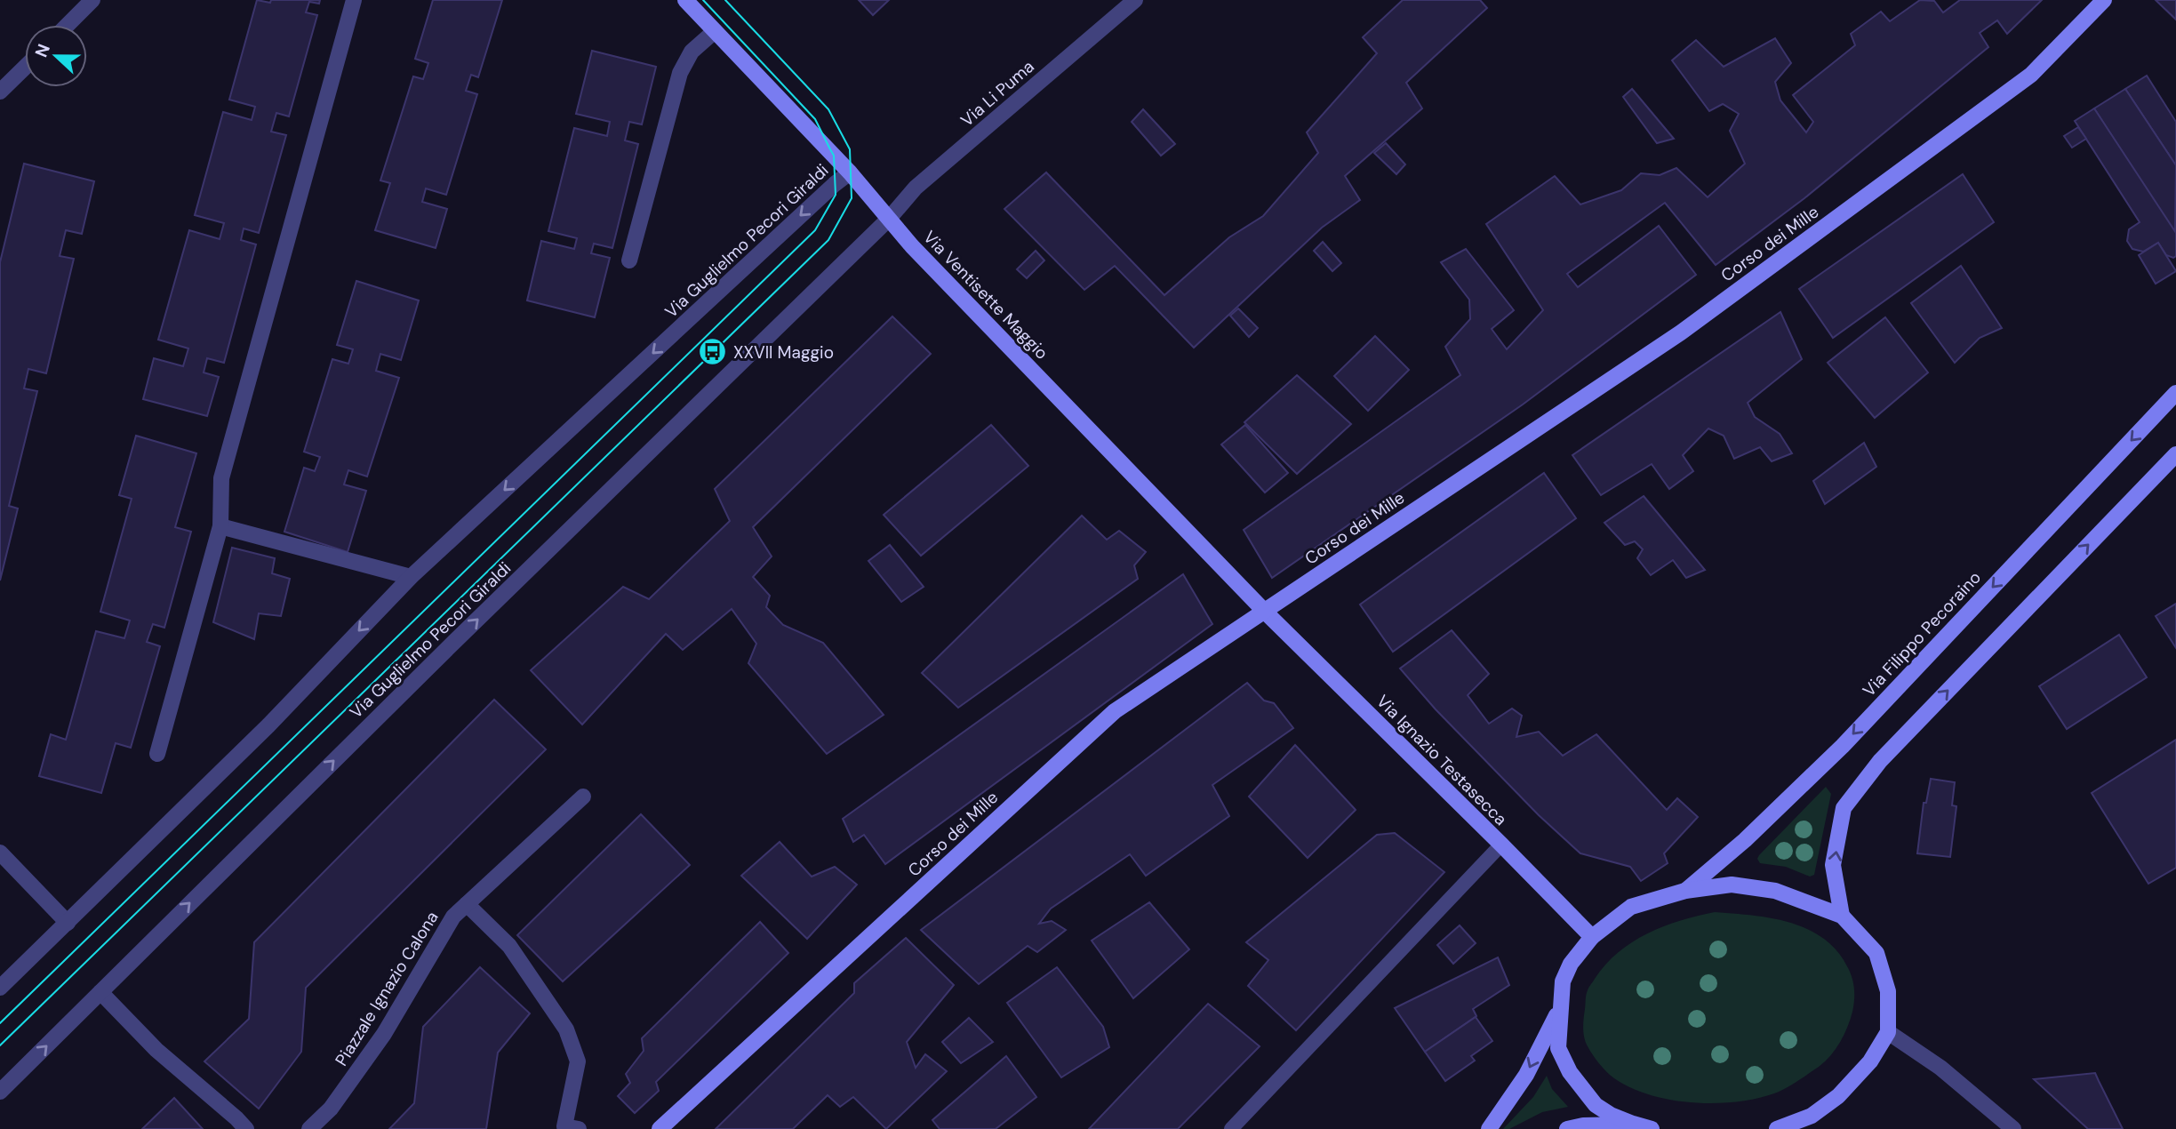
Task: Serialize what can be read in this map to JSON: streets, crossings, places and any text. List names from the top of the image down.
{
  "streets": {
    "street": [
      "Via Li Puma",
      "Via Guglielmo Pecori Giraldi",
      "Corso dei Mille",
      "Via Ventisette Maggio",
      "Via Filippo Pecoraino",
      "Via Ignazio Testasecca",
      "Piazzale Ignazio Calona"
    ]
  },
  "crossings": [
    ["Via Li Puma", "Via Guglielmo Pecori Giraldi"],
    ["Via Li Puma", "Via Ventisette Maggio"],
    ["Via Guglielmo Pecori Giraldi", "Via Ventisette Maggio"],
    ["Corso dei Mille", "Via Ventisette Maggio"],
    ["Corso dei Mille", "Via Ignazio Testasecca"],
    ["Via Ventisette Maggio", "Via Ignazio Testasecca"]
  ],
  "places": {
    "bus stop": ["XXVII Maggio"]
  },
  "north": "left"
}
